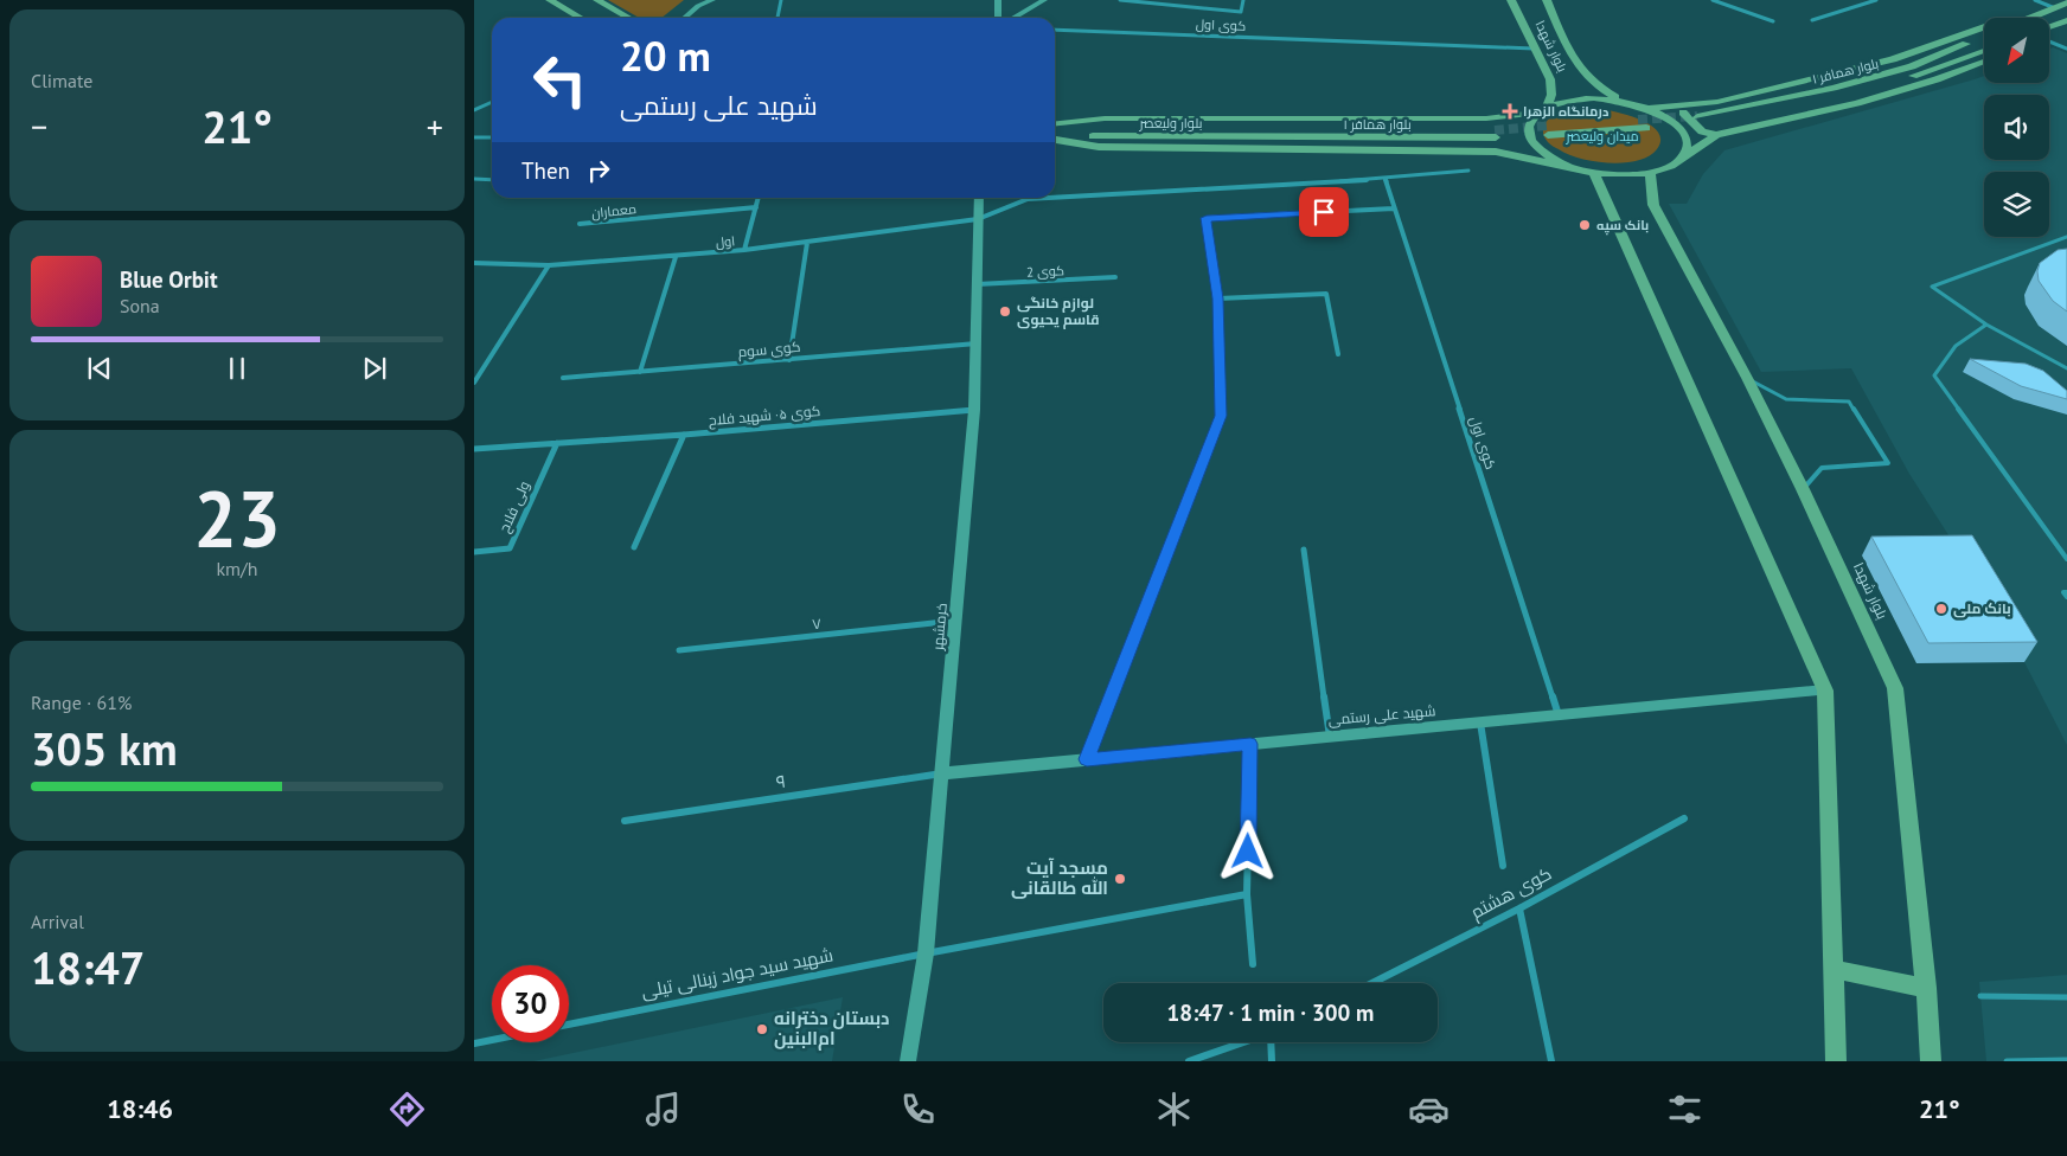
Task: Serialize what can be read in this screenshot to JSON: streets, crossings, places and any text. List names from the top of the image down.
{
  "streets": {
    "main road": [
      "بلوار شهدا",
      "بلوار همافر ۱",
      "بلوار ولیعصر",
      "خرمشهر",
      "شهید علی رستمی"
    ],
    "street": [
      "کوی اول",
      "معماران",
      "اول",
      "کوی 2",
      "کوی سوم",
      "کوی ۵- شهید فلاح",
      "ولی فلاح",
      "۷",
      "۹",
      "کوی هشتم",
      "شهید سید جواد زینالی تیلی"
    ]
  },
  "crossings": [
    ["کوی اول", "بلوار شهدا"],
    ["کوی اول", "اول"],
    ["کوی اول", "شهید علی رستمی"],
    ["بلوار همافر ۱", "بلوار ولیعصر"],
    ["اول", "خرمشهر"],
    ["کوی 2", "خرمشهر"],
    ["کوی سوم", "خرمشهر"],
    ["کوی ۵- شهید فلاح", "ولی فلاح"],
    ["کوی ۵- شهید فلاح", "خرمشهر"],
    ["۷", "خرمشهر"],
    ["خرمشهر", "شهید علی رستمی"],
    ["خرمشهر", "۹"],
    ["خرمشهر", "شهید سید جواد زینالی تیلی"],
    ["شهید علی رستمی", "۹"]
  ],
  "districts": ["میدان ولیعصر"],
  "places": {
    "health": ["درمانگاه الزهرا"],
    "other": [
      "بانک سپه",
      "لوازم خانگی قاسم یحیوی",
      "بانک ملی",
      "مسجد آیت الله طالقانی",
      "دبستان دخترانه ام‌البنین"
    ]
  },
  "north": "bottom left",
  "page": {
    "tile": [
      "Climate",
      ["23", "km/h"],
      ["Range · 61%", "305 km"],
      ["Arrival", "18:47"]
    ],
    "turn": ["20 m", "شهید علی رستمی"],
    "heat": ["−", "21°", "+"],
    "then": "Then",
    "song": ["Blue Orbit", "Sona"],
    "limit": "30",
    "trip": "18:47 · 1 min · 300 m",
    "tabs": ["18:46", "21°"]
  }
}
